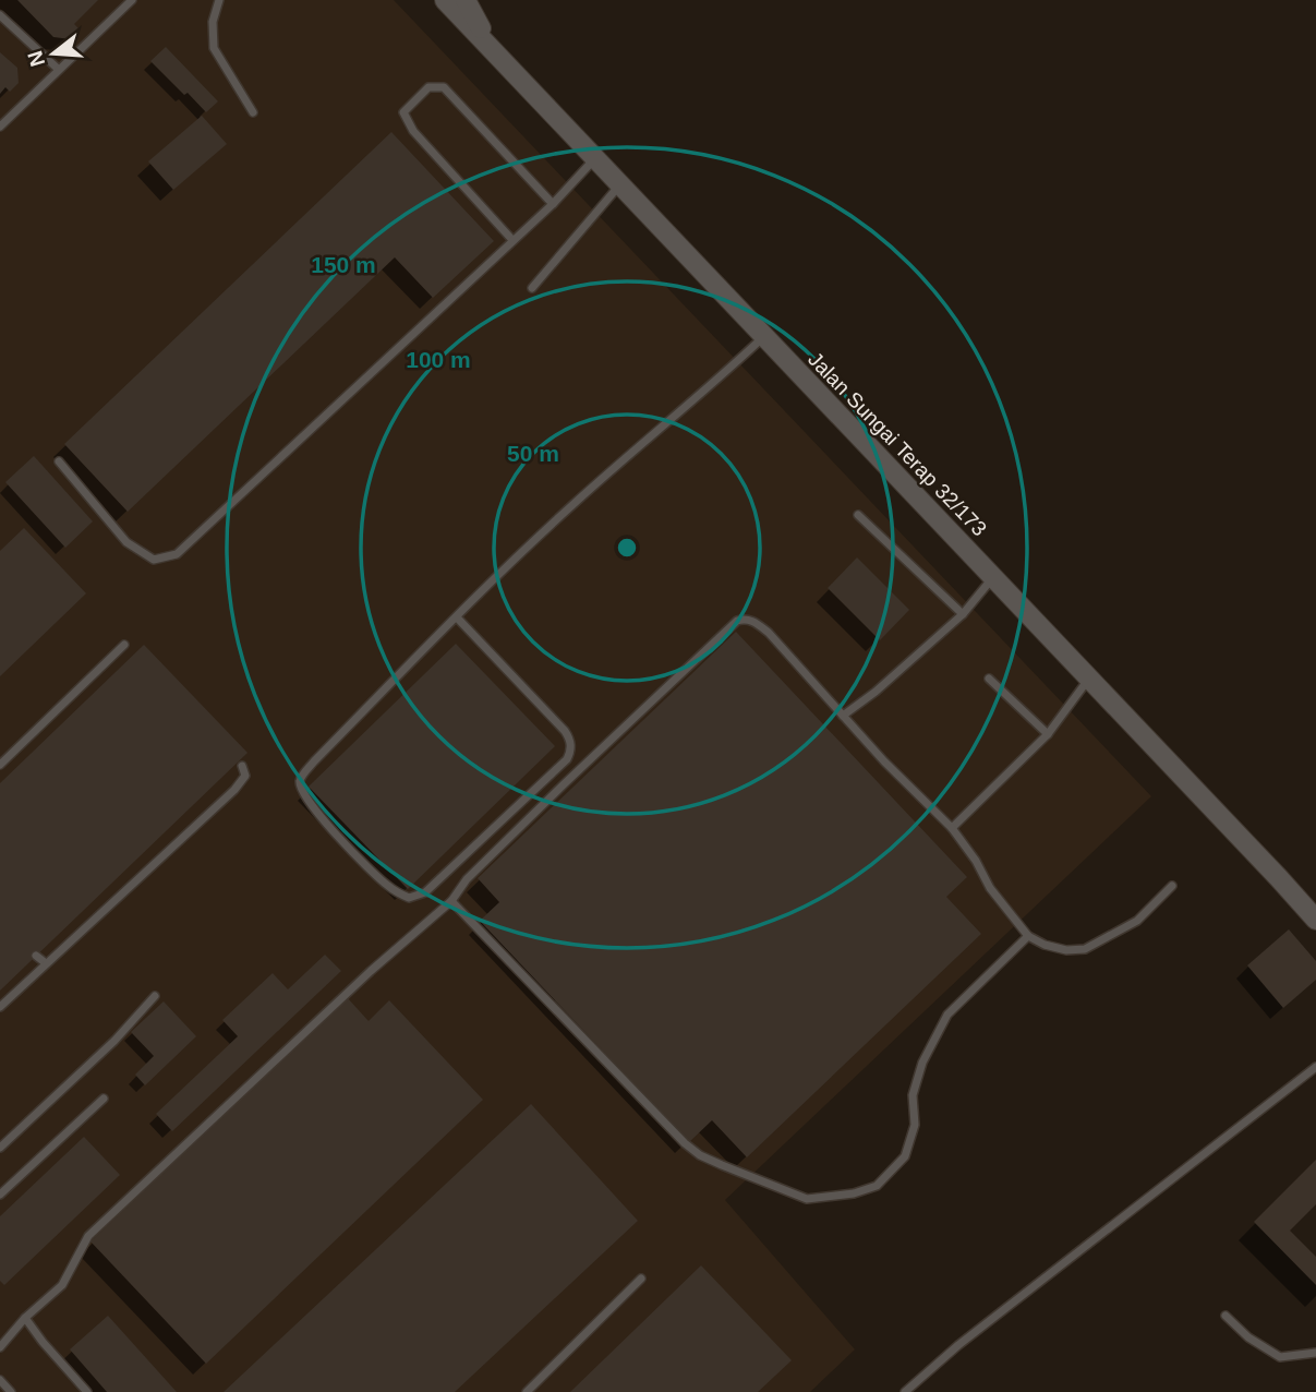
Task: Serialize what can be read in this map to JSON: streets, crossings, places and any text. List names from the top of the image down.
{
  "streets": {
    "street": ["Jalan Sungai Terap 32/173"]
  },
  "north": "left",
  "rings": ["150 m", "100 m", "50 m"]
}
